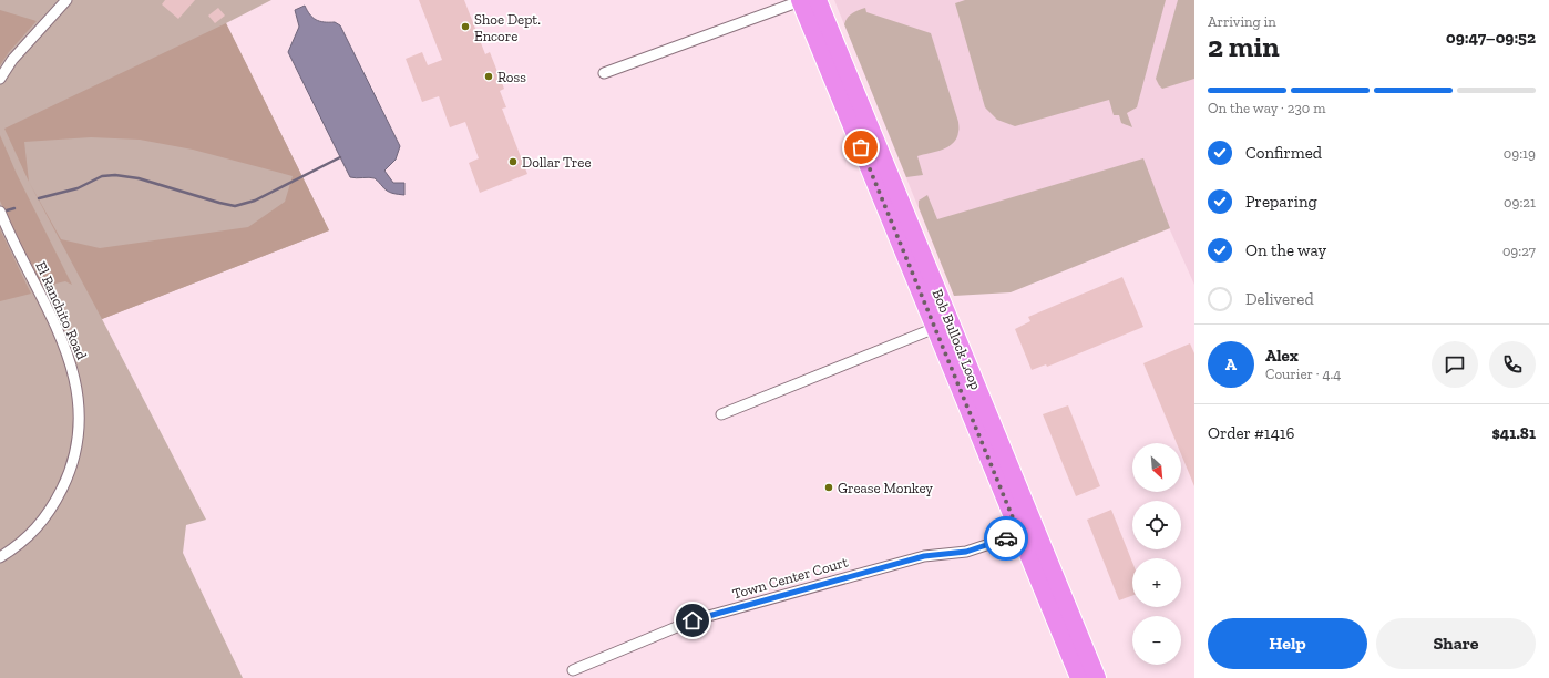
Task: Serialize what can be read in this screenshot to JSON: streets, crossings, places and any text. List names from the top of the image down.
{
  "streets": {
    "highway": ["Bob Bullock Loop"],
    "street": ["El Ranchito Road", "Town Center Court"]
  },
  "crossings": [
    ["Bob Bullock Loop", "Town Center Court"]
  ],
  "places": [
    "Shoe Dept. Encore",
    "Ross",
    "Dollar Tree",
    "Grease Monkey"
  ],
  "north": "bottom right",
  "page": {
    "heading": ["2 min", "Arriving in", "09:47–09:52"],
    "panel": [
      "Alex",
      "Courier · 4.4",
      "Order #1416",
      "$41.81"
    ],
    "bar": "On the way · 230 m",
    "list": [
      ["Confirmed", "09:19"],
      ["Preparing", "09:21"],
      ["On the way", "09:27"],
      "Delivered"
    ],
    "round": "A",
    "map_buttons": ["+", "−"],
    "buttons": ["Help", "Share"]
  }
}
